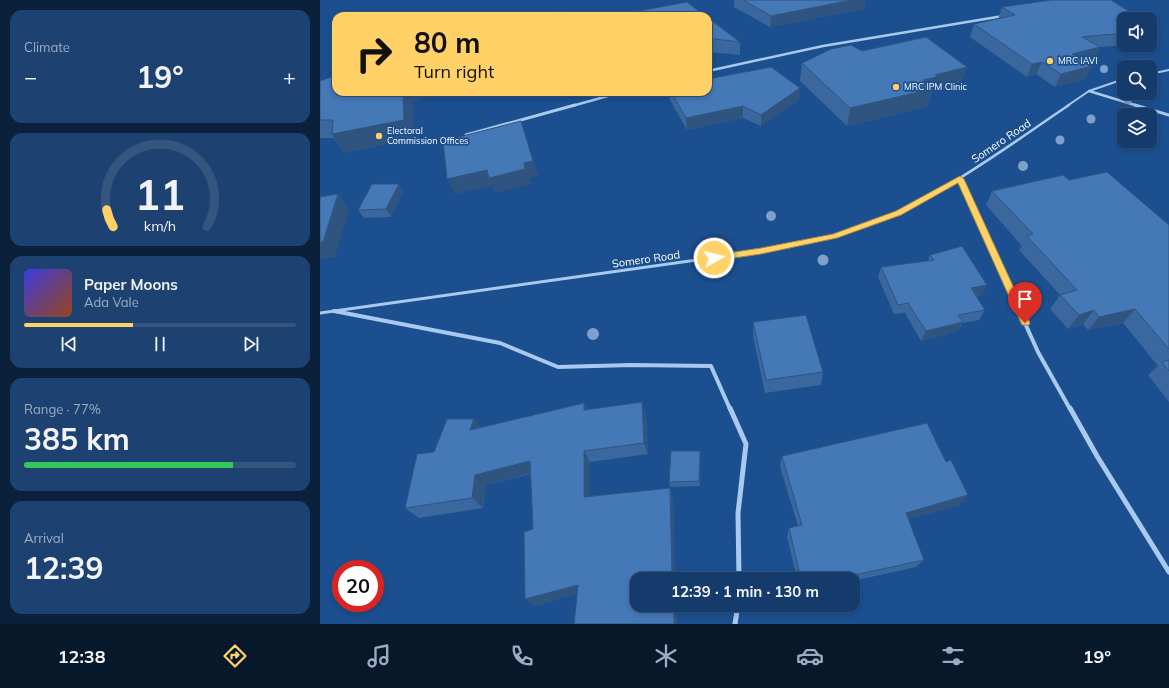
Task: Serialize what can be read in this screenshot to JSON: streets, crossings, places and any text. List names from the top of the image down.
{
  "streets": {
    "lane": ["Somero Road"]
  },
  "places": ["MRC IAVI", "MRC IPM Clinic", "Electoral Commission Offices"],
  "page": {
    "tile": [
      "Climate",
      ["Range · 77%", "385 km"],
      ["Arrival", "12:39"]
    ],
    "turn": ["80 m", "Turn right"],
    "heat": ["−", "19°", "+"],
    "song": ["Paper Moons", "Ada Vale"],
    "limit": "20",
    "trip": "12:39 · 1 min · 130 m",
    "tabs": ["12:38", "19°"],
    "gauge": ["11", "km/h"]
  }
}
